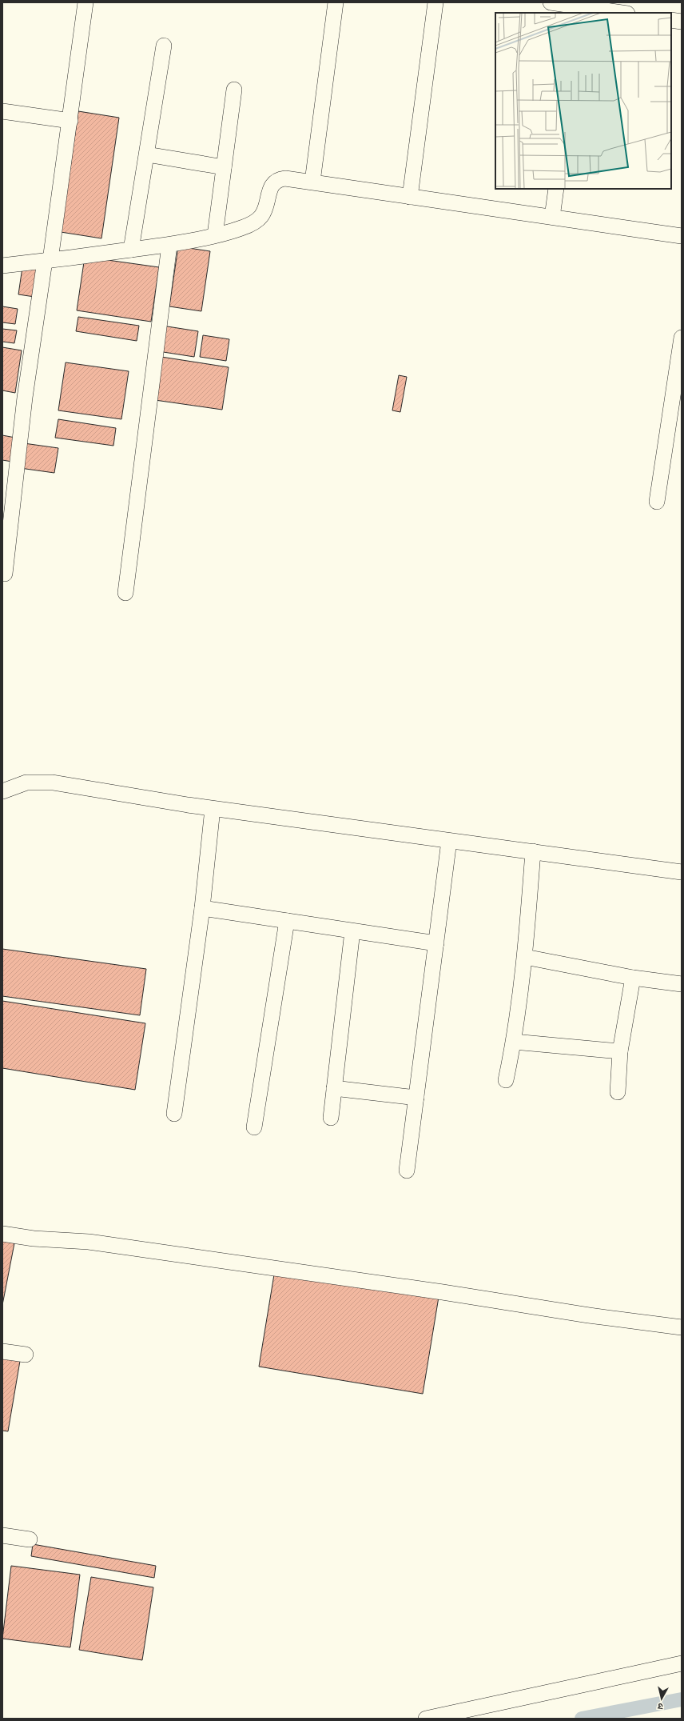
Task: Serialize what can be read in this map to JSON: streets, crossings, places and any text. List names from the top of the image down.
{
  "north": "bottom"
}
